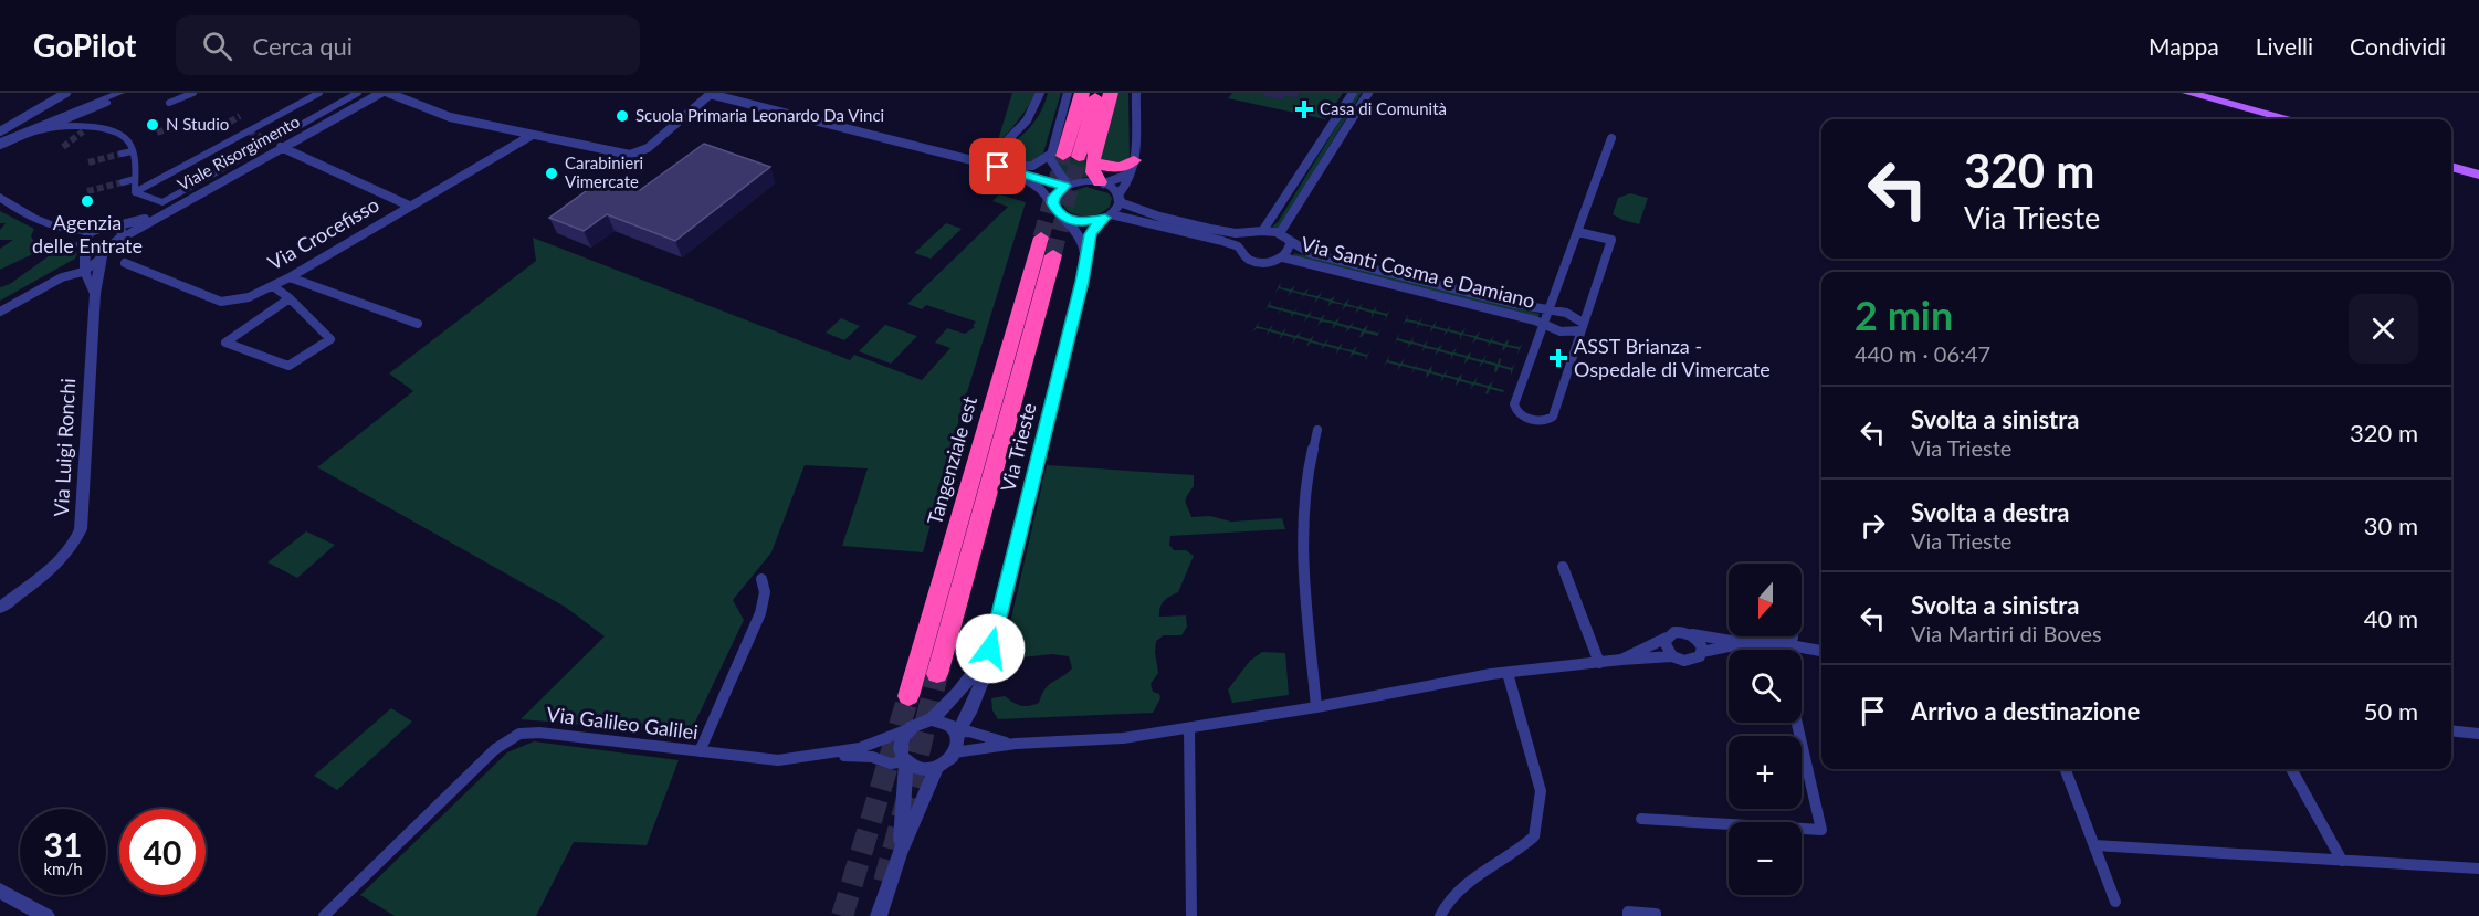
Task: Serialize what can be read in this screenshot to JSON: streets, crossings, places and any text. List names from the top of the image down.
{
  "streets": {
    "highway": ["Tangenziale est"],
    "street": [
      "Viale Risorgimento",
      "Via Crocefisso",
      "Via Santi Cosma e Damiano",
      "Via Luigi Ronchi",
      "Via Trieste",
      "Via Galileo Galilei"
    ]
  },
  "crossings": [
    ["Via Santi Cosma e Damiano", "Via Trieste"],
    ["Via Trieste", "Via Galileo Galilei"]
  ],
  "places": {
    "health": ["Casa di Comunità", "ASST Brianza - Ospedale di Vimercate"],
    "other": [
      "Scuola Primaria Leonardo Da Vinci",
      "N Studio",
      "Carabinieri Vimercate",
      "Agenzia delle Entrate"
    ]
  },
  "north": "bottom",
  "page": {
    "header": "GoPilot",
    "search": "Cerca qui",
    "nav": ["Mappa", "Livelli", "Condividi"],
    "turn": ["320 m", "Via Trieste"],
    "heading": ["2 min", "440 m · 06:47"],
    "list": [
      {
        "name": "Svolta a sinistra",
        "note": "Via Trieste",
        "value": "320 m"
      },
      {
        "name": "Svolta a destra",
        "note": "Via Trieste",
        "value": "30 m"
      },
      {
        "name": "Svolta a sinistra",
        "note": "Via Martiri di Boves",
        "value": "40 m"
      },
      {
        "name": "Arrivo a destinazione",
        "value": "50 m"
      }
    ],
    "map_buttons": ["+", "−"],
    "speed": "31 km/h",
    "limit": "40"
  }
}
